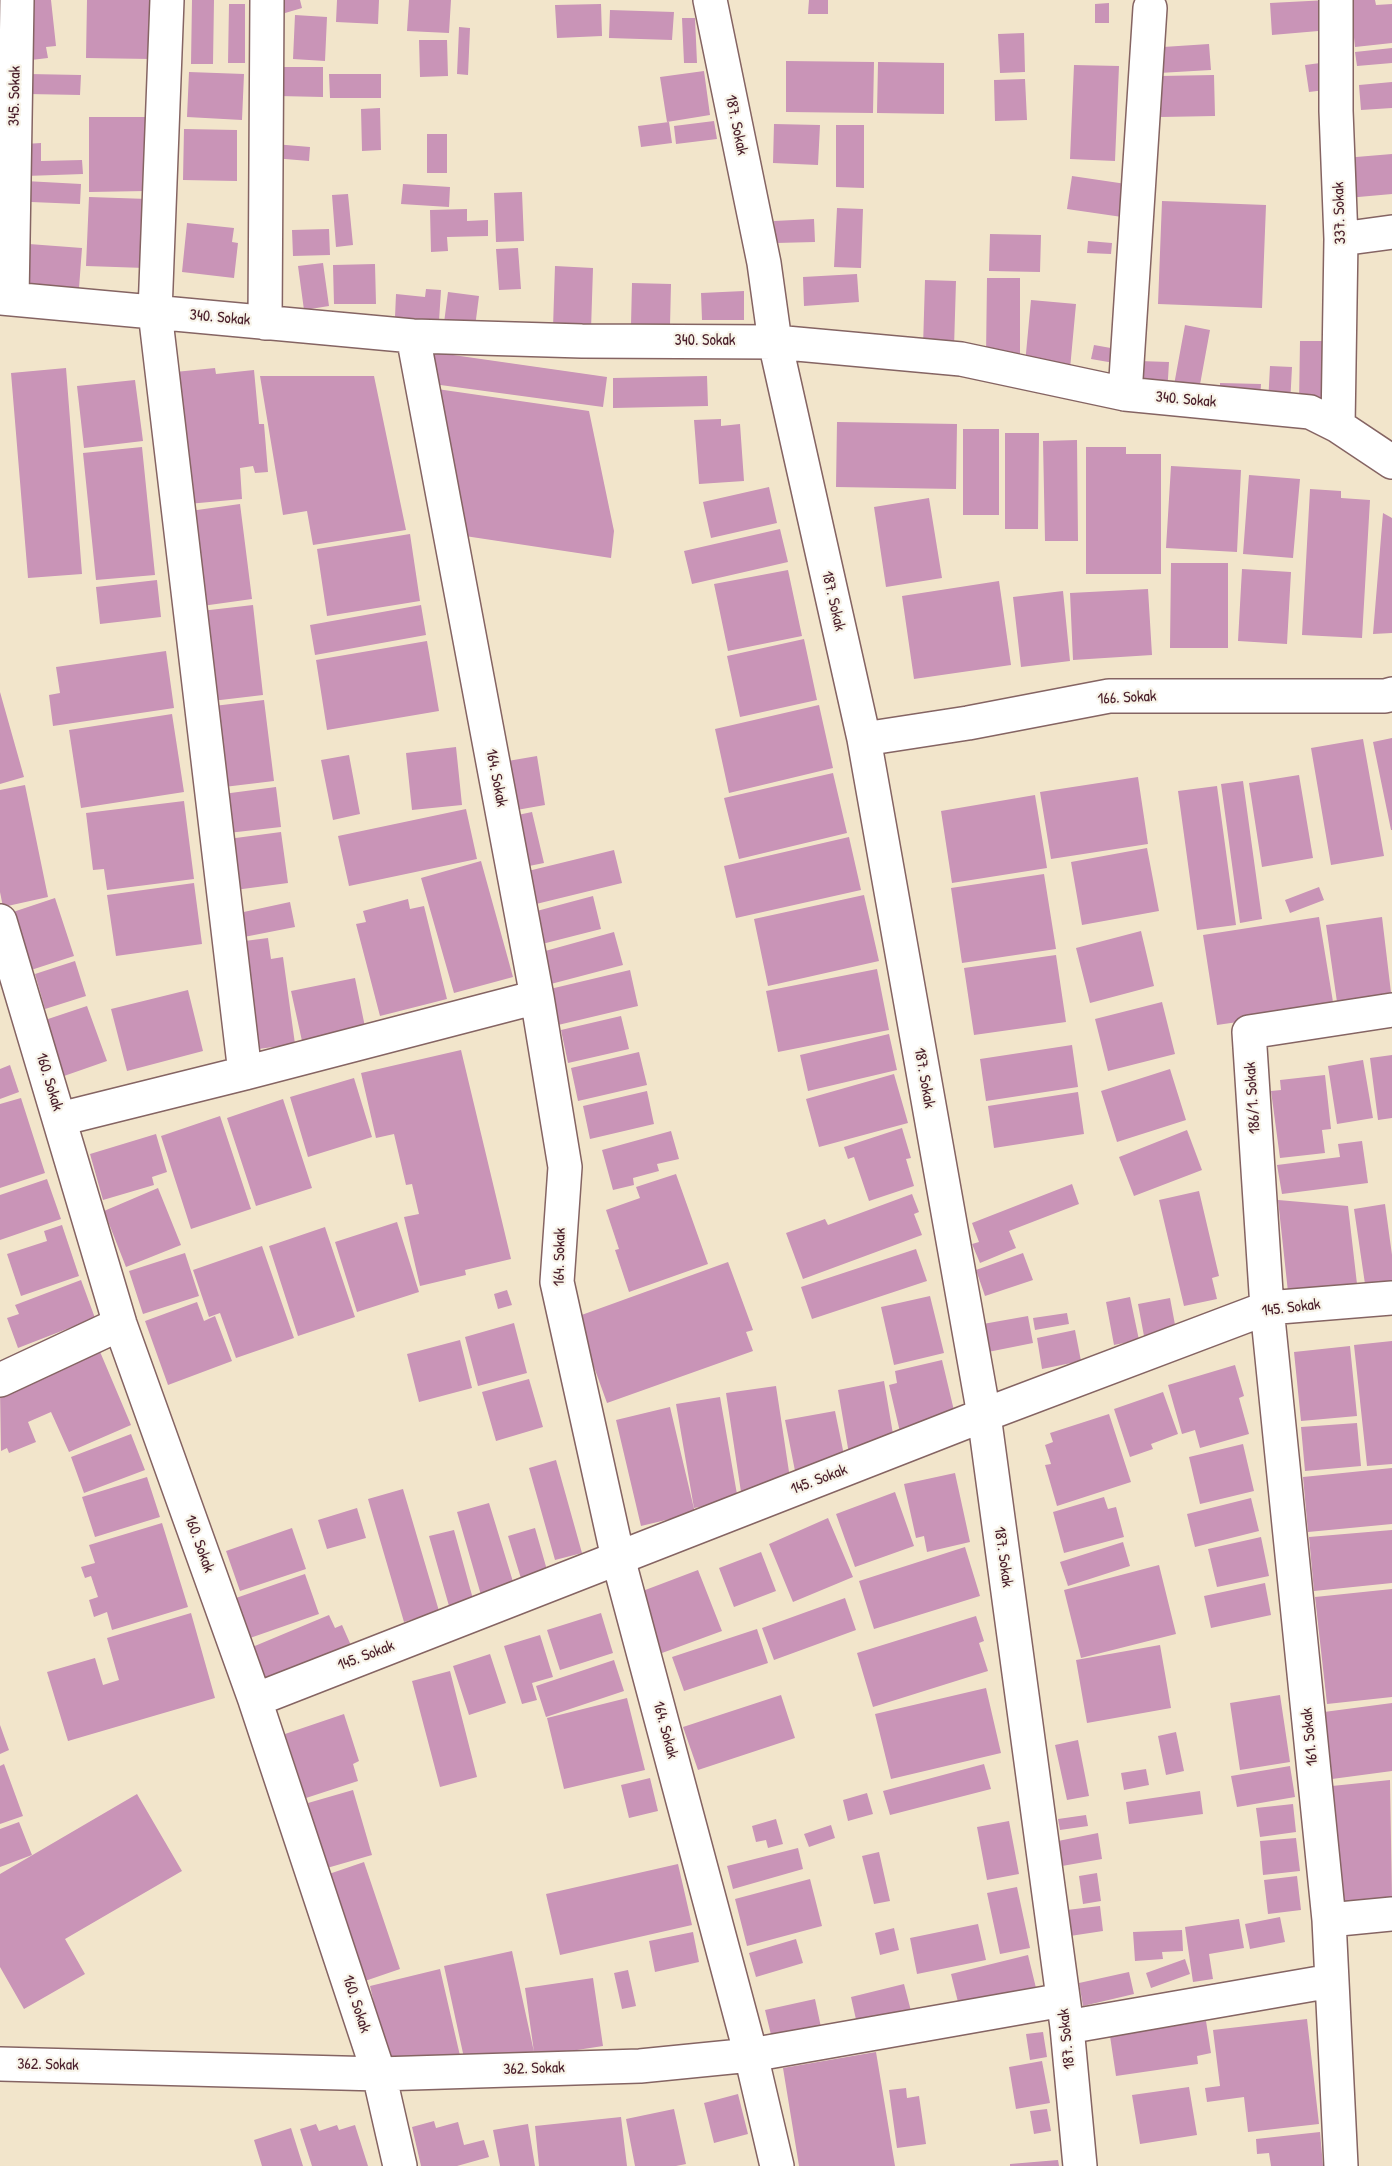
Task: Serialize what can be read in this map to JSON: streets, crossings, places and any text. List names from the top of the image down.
{
  "streets": {
    "street": [
      "345. Sokak",
      "187. Sokak",
      "337. Sokak",
      "340. Sokak",
      "166. Sokak",
      "164. Sokak",
      "160. Sokak",
      "186/1. Sokak",
      "145. Sokak",
      "161. Sokak",
      "362. Sokak"
    ]
  },
  "crossings": [
    ["345. Sokak", "340. Sokak"],
    ["187. Sokak", "340. Sokak"],
    ["187. Sokak", "166. Sokak"],
    ["187. Sokak", "145. Sokak"],
    ["187. Sokak", "362. Sokak"],
    ["337. Sokak", "340. Sokak"],
    ["340. Sokak", "164. Sokak"],
    ["164. Sokak", "145. Sokak"],
    ["164. Sokak", "362. Sokak"],
    ["160. Sokak", "145. Sokak"],
    ["160. Sokak", "362. Sokak"],
    ["186/1. Sokak", "145. Sokak"],
    ["186/1. Sokak", "161. Sokak"],
    ["145. Sokak", "161. Sokak"],
    ["161. Sokak", "362. Sokak"]
  ]
}
